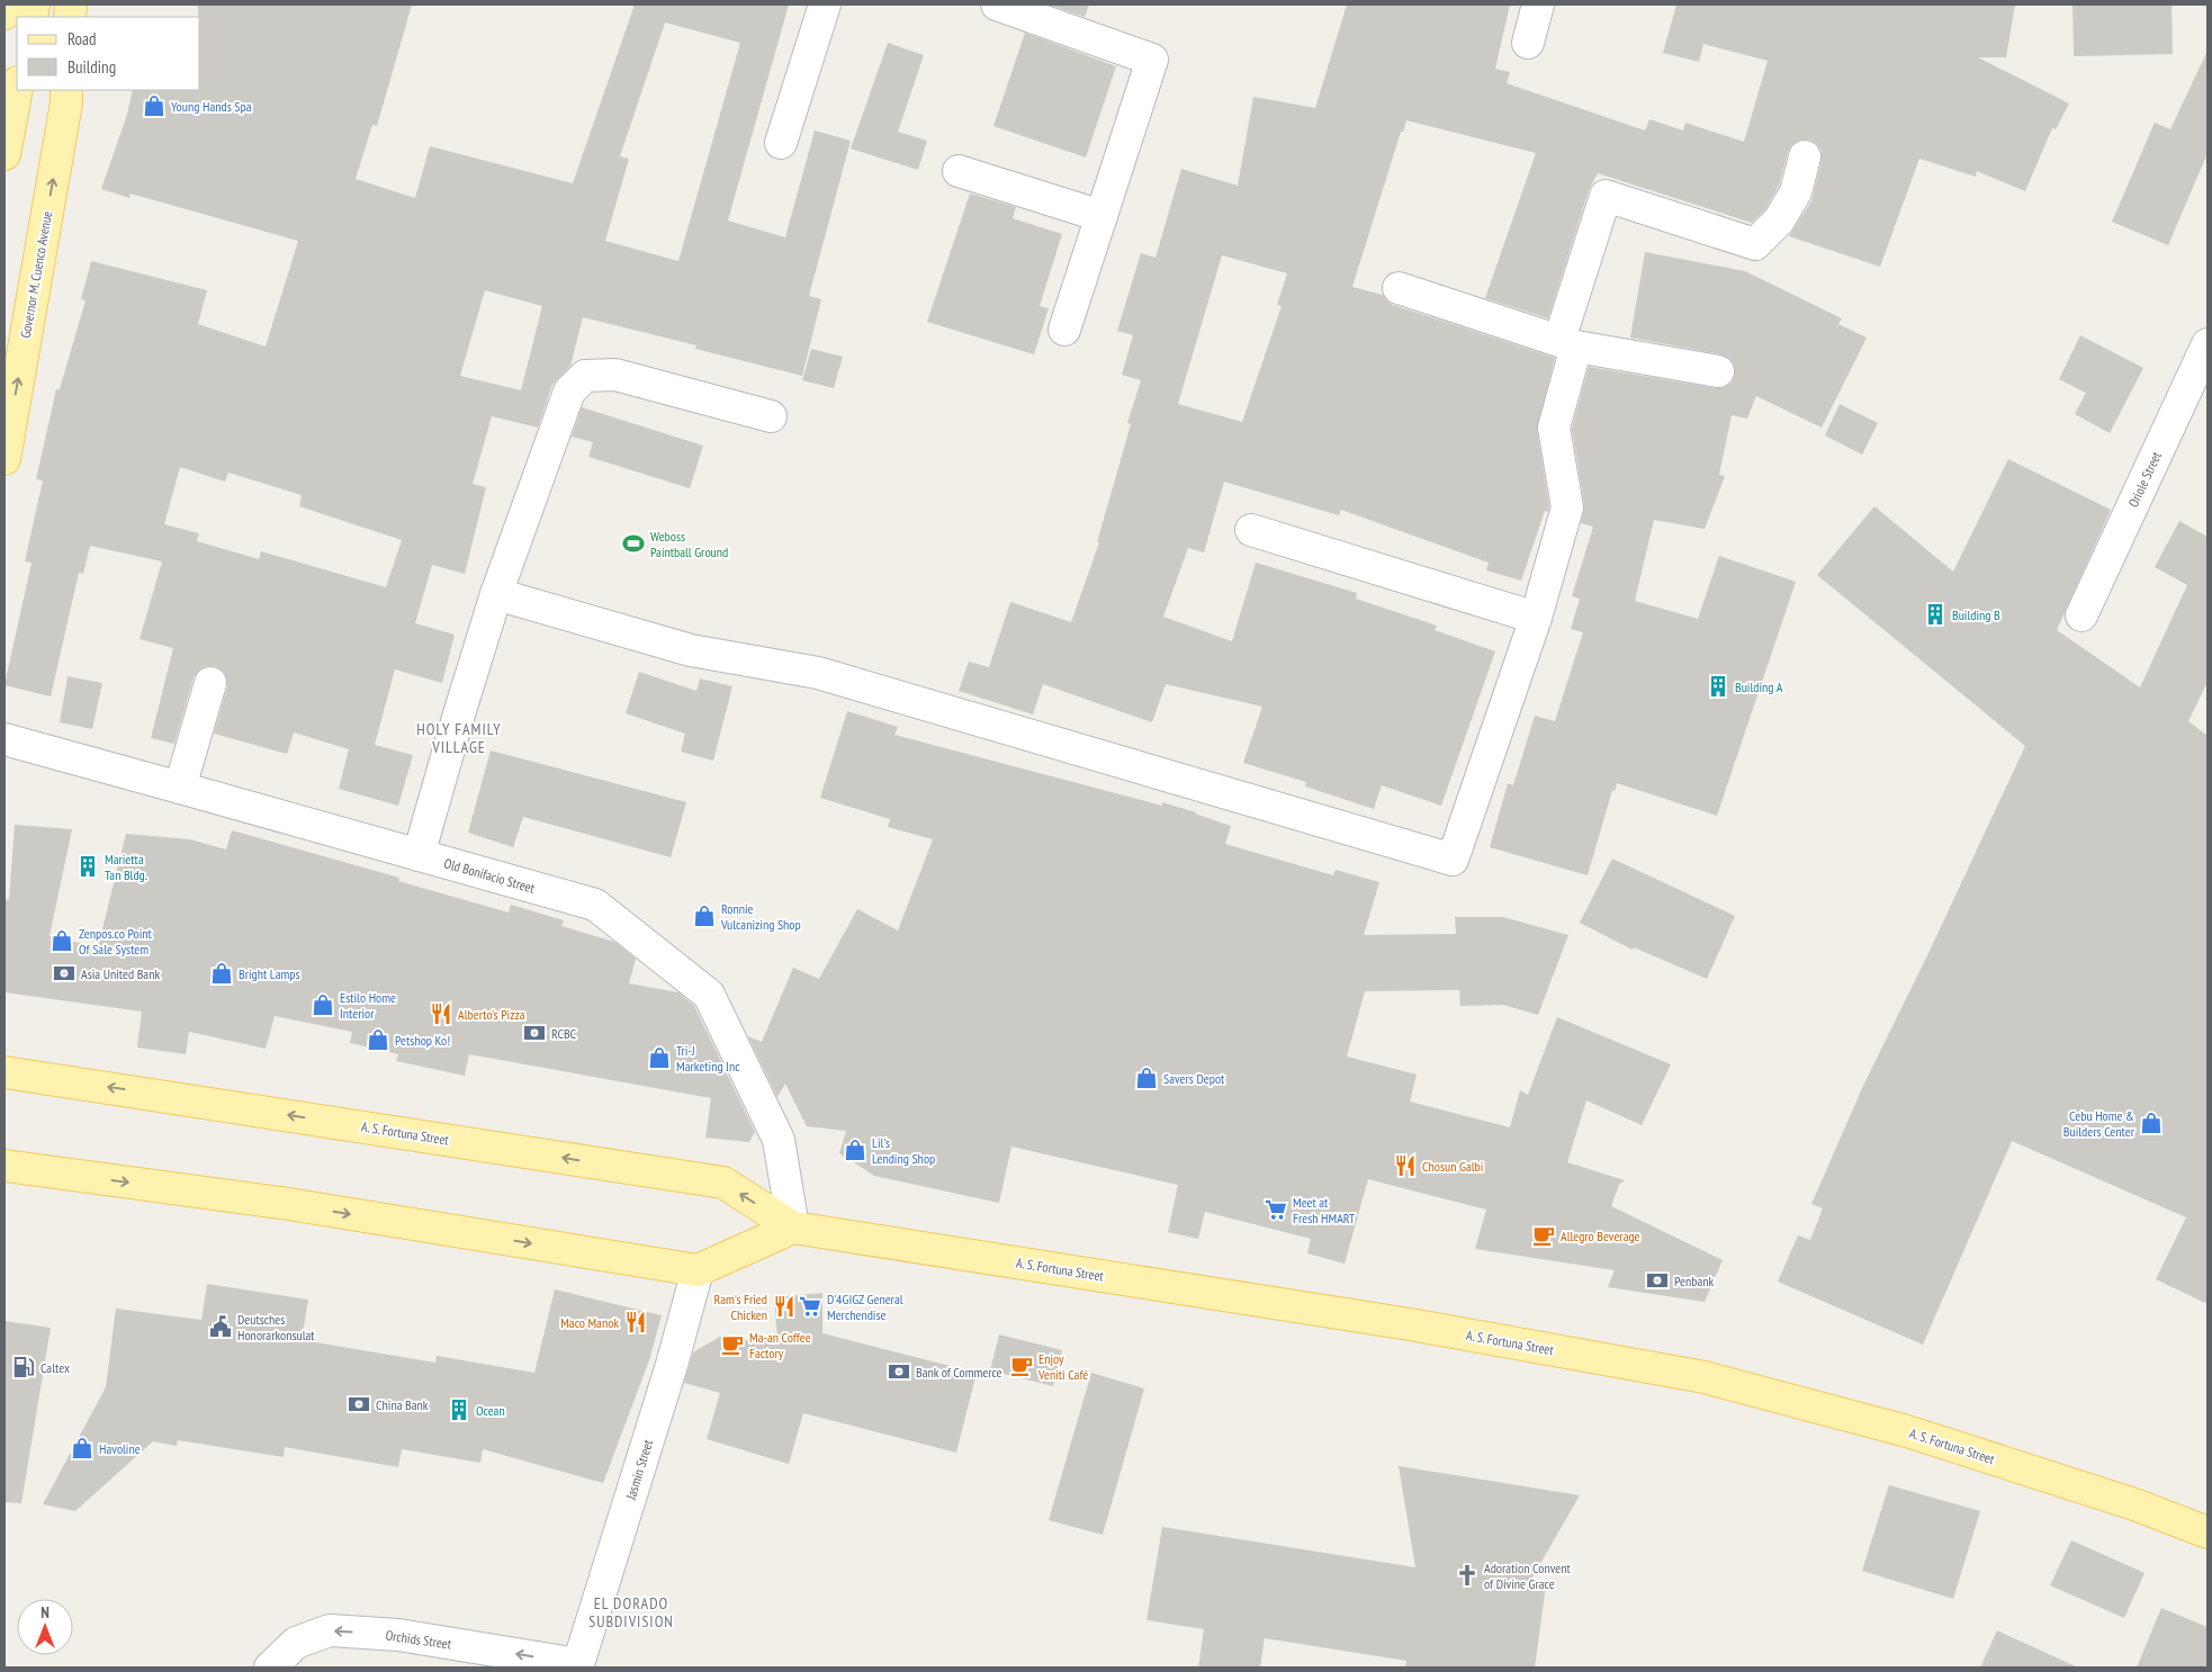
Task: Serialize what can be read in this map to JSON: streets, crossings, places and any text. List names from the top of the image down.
{
  "streets": {
    "main road": ["Governor M. Cuenco Avenue", "A. S. Fortuna Street"],
    "street": [
      "Oriole Street",
      "Old Bonifacio Street",
      "Jasmin Street",
      "Orchids Street"
    ]
  },
  "crossings": [
    ["Old Bonifacio Street", "A. S. Fortuna Street"],
    ["Jasmin Street", "Orchids Street"]
  ],
  "one_way": ["Governor M. Cuenco Avenue", "Orchids Street"],
  "districts": ["HOLY FAMILY VILLAGE", "EL DORADO SUBDIVISION"],
  "places": {
    "shop": [
      "Young Hands Spa",
      "Ronnie Vulcanizing Shop",
      "Zenpos.co Point Of Sale System",
      "Bright Lamps",
      "Estilo Home Interior",
      "Petshop Ko!",
      "Tri-J Marketing Inc",
      "Savers Depot",
      "Cebu Home & Builders Center",
      "Lil's Lending Shop",
      "Havoline"
    ],
    "sports": ["Weboss Paintball Ground"],
    "building": [
      "Building B",
      "Building A",
      "Marietta Tan Bldg.",
      "Ocean"
    ],
    "bank": [
      "Asia United Bank",
      "RCBC",
      "Penbank",
      "Bank of Commerce",
      "China Bank"
    ],
    "restaurant": [
      "Alberto's Pizza",
      "Chosun Galbi",
      "Ram's Fried Chicken",
      "Maco Manok"
    ],
    "supermarket": ["Meet at Fresh HMART", "D'4GIGZ General Merchendise"],
    "cafe": ["Allegro Beverage", "Ma-an Coffee Factory", "Enjoy Veniti Café"],
    "public building": ["Deutsches Honorarkonsulat"],
    "fuel station": ["Caltex"],
    "church": ["Adoration Convent of Divine Grace"]
  },
  "legend": ["Road", "Building"],
  "north": "top"
}
